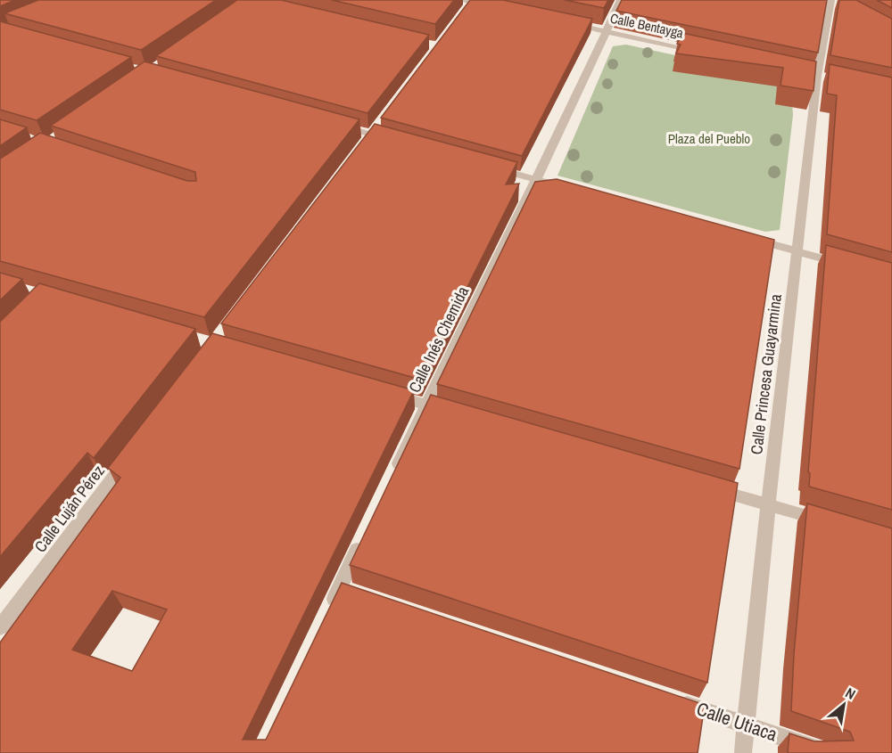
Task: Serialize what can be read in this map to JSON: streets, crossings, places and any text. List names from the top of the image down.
{
  "streets": {
    "street": [
      "Calle Bentayga",
      "Calle Inés Chemida",
      "Calle Princesa Guayarmina",
      "Calle Luján Pérez",
      "Calle Utiaca"
    ]
  },
  "crossings": [
    ["Calle Bentayga", "Calle Inés Chemida"],
    ["Calle Princesa Guayarmina", "Calle Utiaca"]
  ],
  "parks": ["Plaza del Pueblo"],
  "north": "top right"
}
